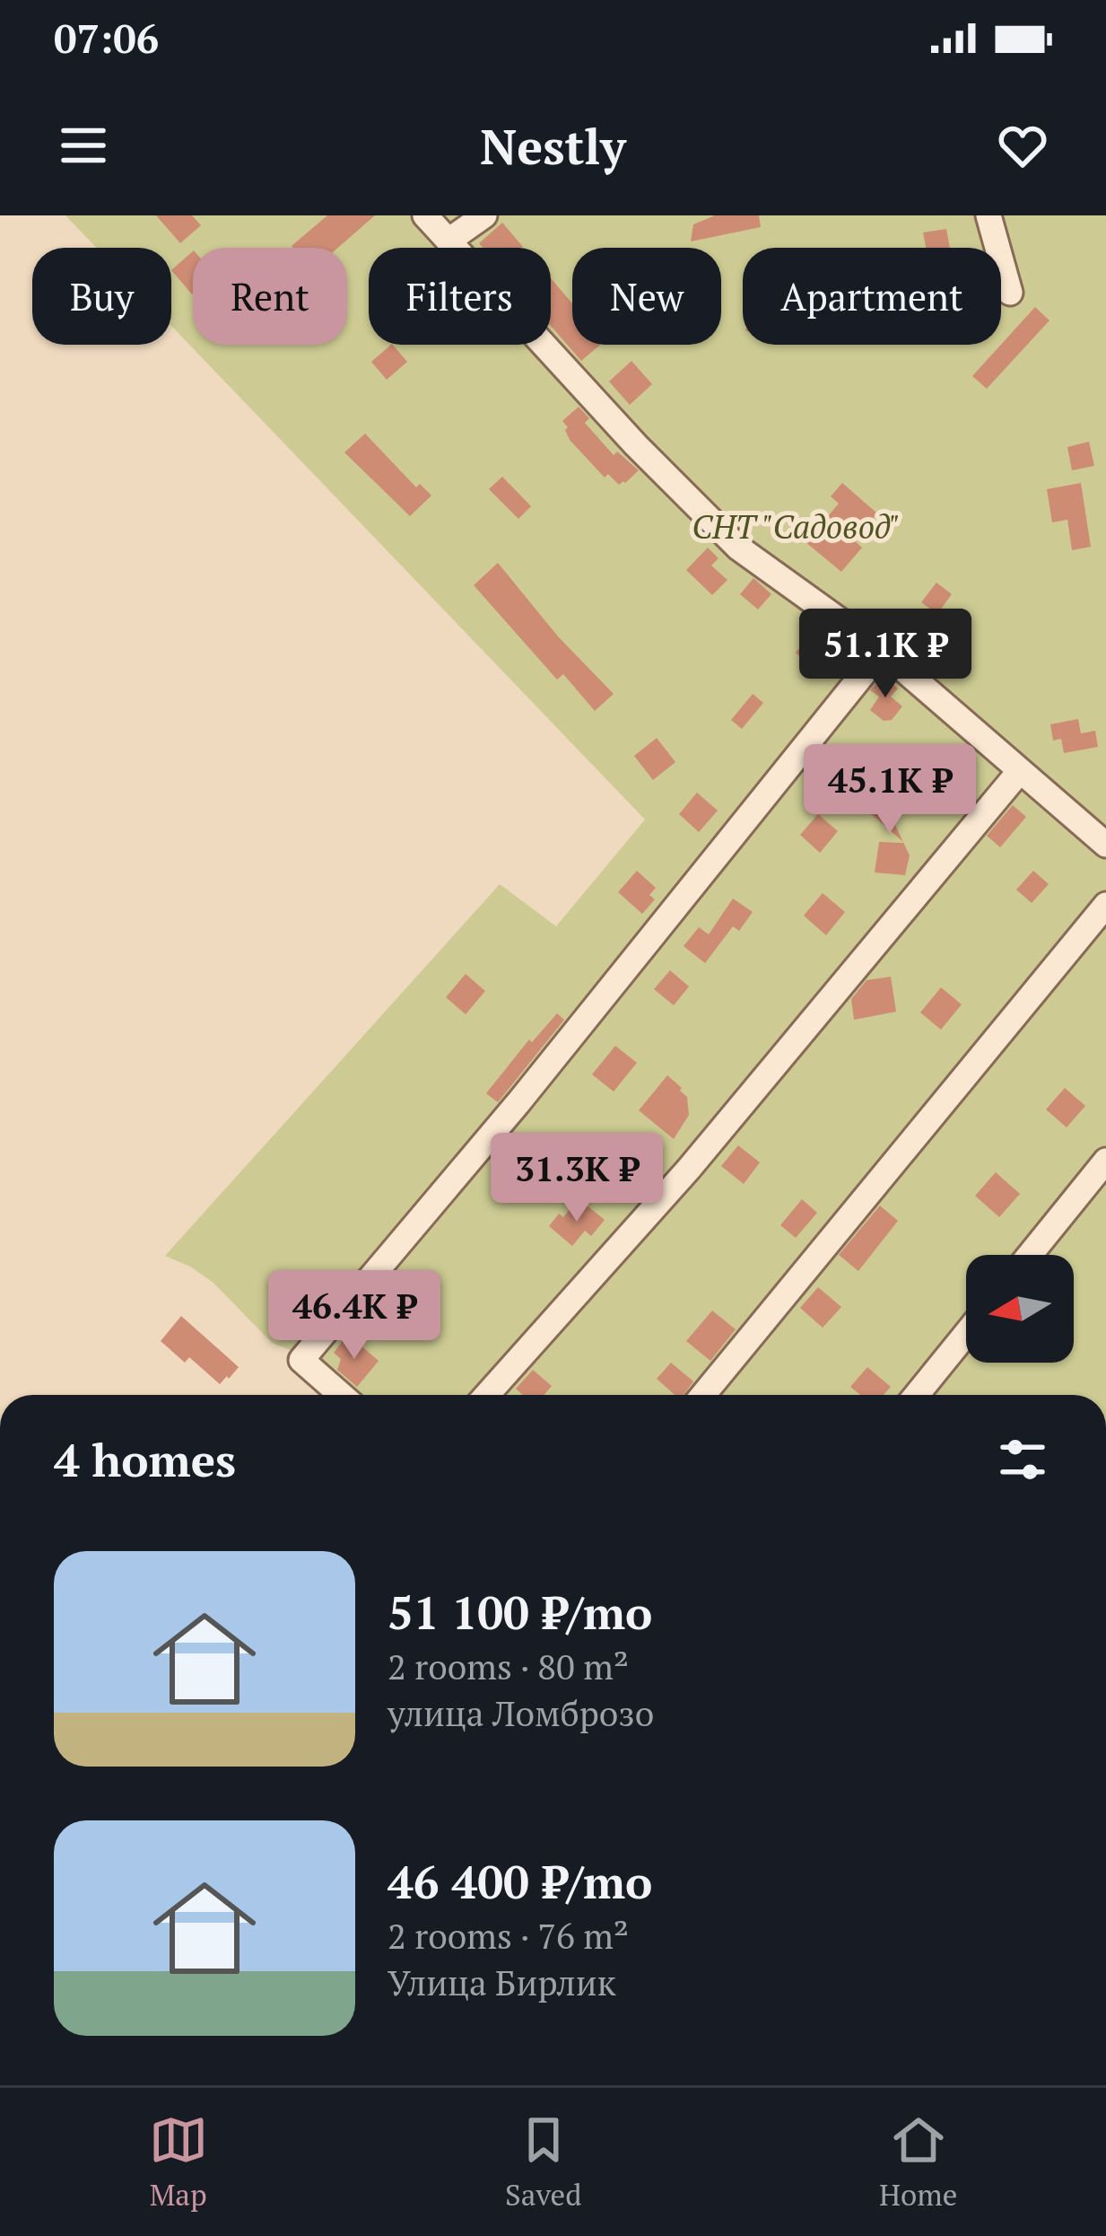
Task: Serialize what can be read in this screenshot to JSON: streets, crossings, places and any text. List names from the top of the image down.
{
  "parks": ["СНТ \"Садовод\""],
  "north": "left",
  "page": {
    "status": "07:06",
    "header": "Nestly",
    "chip": [
      "Buy",
      "Rent",
      "Filters",
      "New",
      "Apartment"
    ],
    "price": [
      "51.1K ₽",
      "45.1K ₽",
      "31.3K ₽",
      "46.4K ₽"
    ],
    "heading": "4 homes",
    "list": [
      {
        "name": "51 100 ₽/mo",
        "note": "2 rooms · 80 m² · улица Ломброзо"
      },
      {
        "name": "46 400 ₽/mo",
        "note": "2 rooms · 76 m² · Улица Бирлик"
      }
    ],
    "tabs": ["Map", "Saved", "Home"]
  }
}
